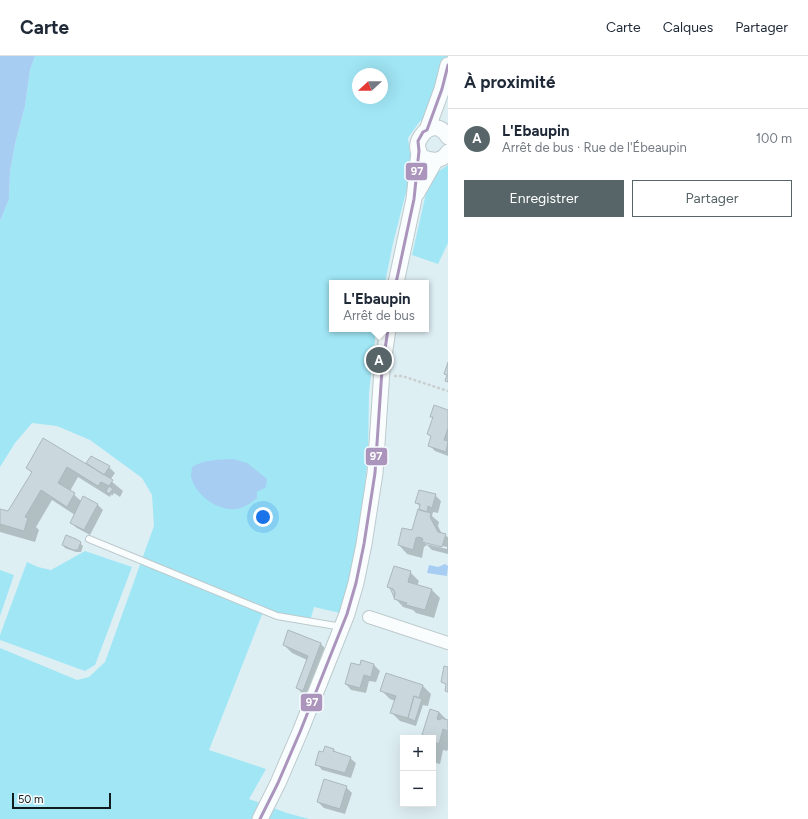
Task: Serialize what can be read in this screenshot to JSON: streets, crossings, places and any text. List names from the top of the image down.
{
  "lines": ["transit line 97"],
  "scale_bar": "50 m",
  "north": "left",
  "page": {
    "header": "Carte",
    "nav": ["Carte", "Calques", "Partager"],
    "heading": "À proximité",
    "list": [
      {
        "mark": "A",
        "name": "L'Ebaupin",
        "note": "Arrêt de bus · Rue de l'Ébeaupin",
        "value": "100 m"
      }
    ],
    "buttons": ["Enregistrer", "Partager"],
    "popup": ["L'Ebaupin", "Arrêt de bus"],
    "pins": "A",
    "map_buttons": ["+", "−"],
    "scale": "50 m"
  }
}
